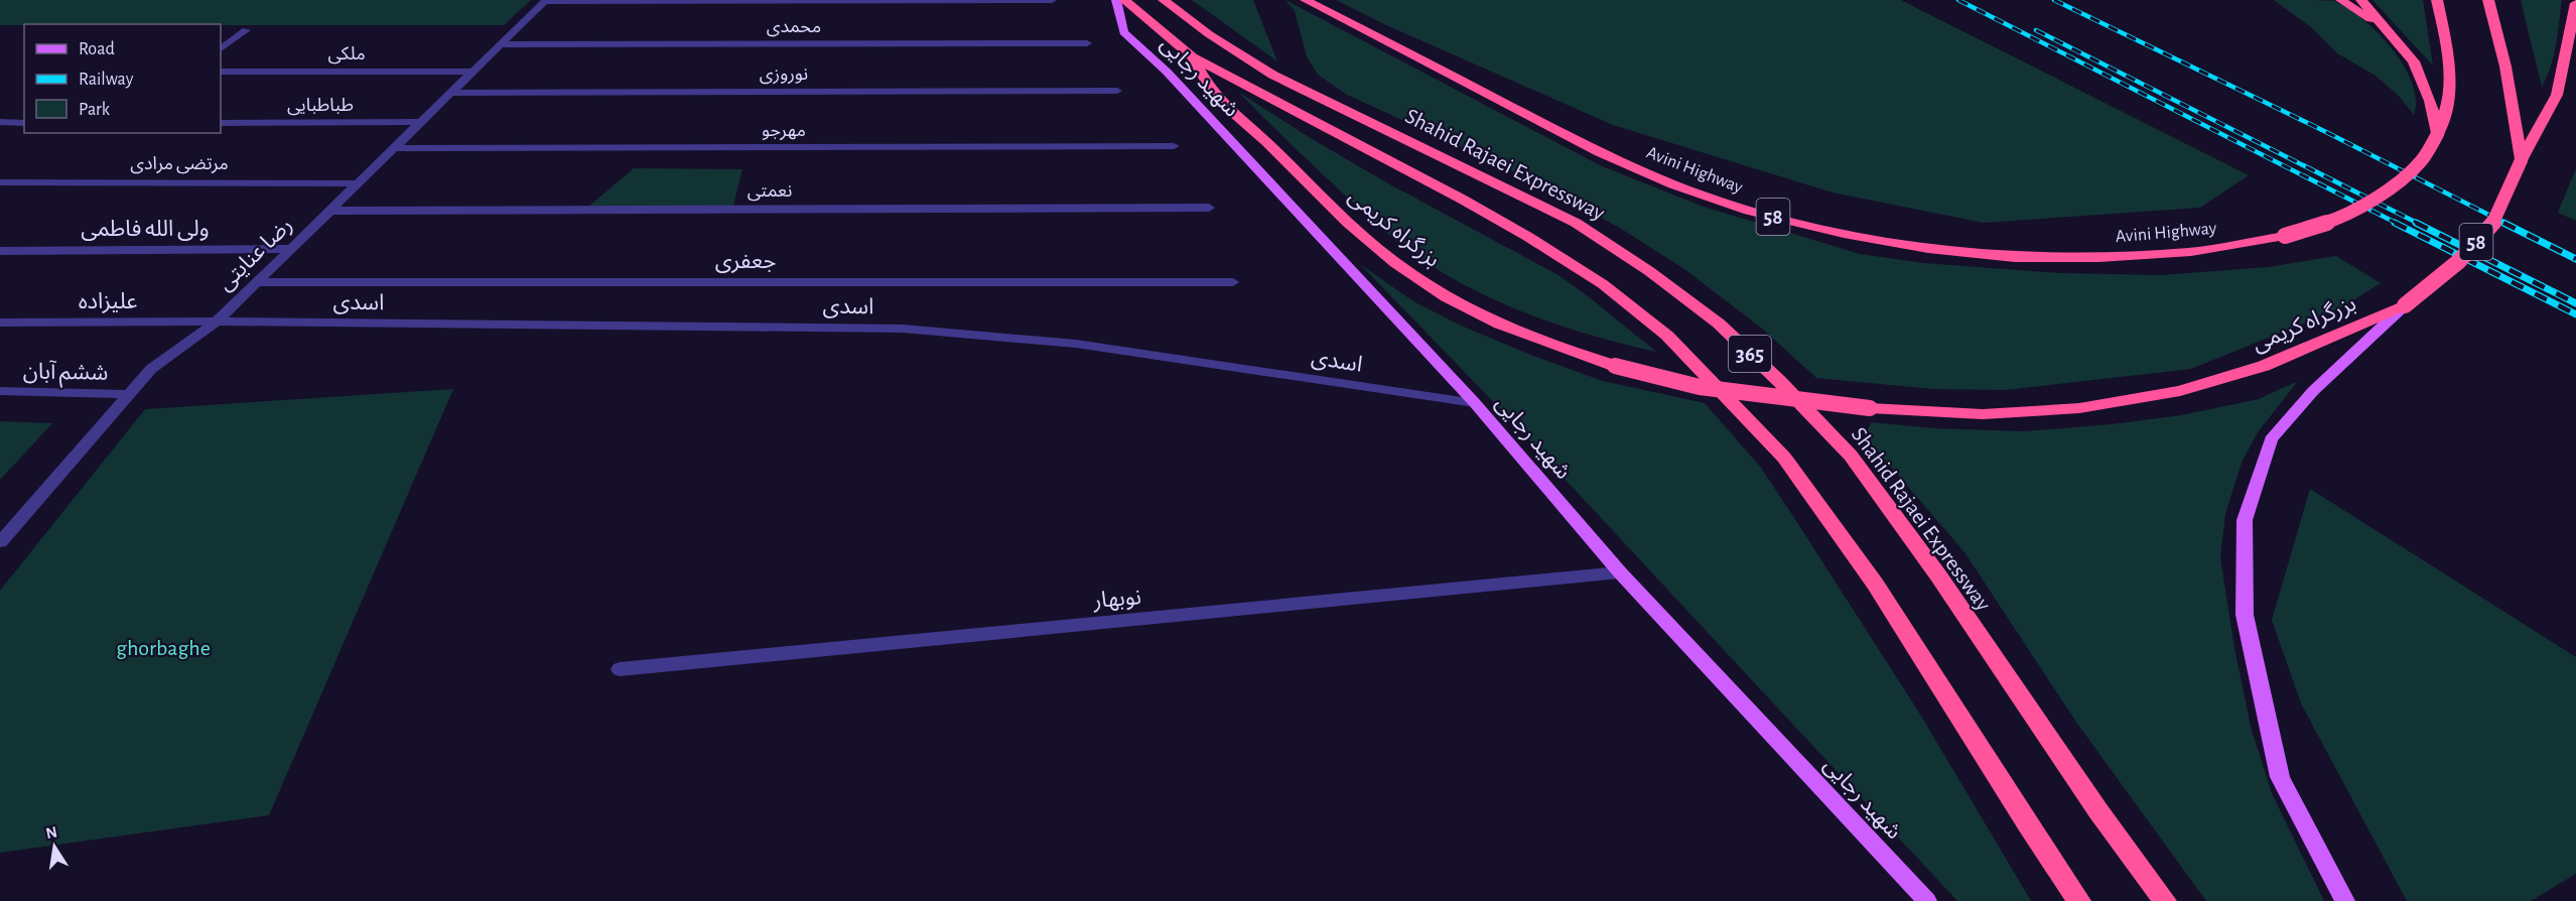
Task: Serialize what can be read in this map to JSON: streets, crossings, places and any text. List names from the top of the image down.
{
  "streets": {
    "highway": [
      "Shahid Rajaei Expressway",
      "Avini Highway",
      "58",
      "بزرگراه کریمی",
      "365"
    ],
    "main road": ["شهید رجایی"],
    "street": [
      "محمدی",
      "ملکی",
      "نوروزی",
      "طباطبایی",
      "مهرجو",
      "مرتضی مرادی",
      "نعمتی",
      "ولی الله فاطمی",
      "رضا عنایتی",
      "جعفری",
      "علیزاده",
      "اسدی",
      "ششم آبان",
      "نوبهار"
    ]
  },
  "crossings": [
    ["محمدی", "رضا عنایتی"],
    ["ملکی", "رضا عنایتی"],
    ["نوروزی", "رضا عنایتی"],
    ["شهید رجایی", "اسدی"],
    ["شهید رجایی", "نوبهار"],
    ["طباطبایی", "رضا عنایتی"],
    ["مهرجو", "رضا عنایتی"],
    ["مرتضی مرادی", "رضا عنایتی"],
    ["Avini Highway", "58"],
    ["نعمتی", "رضا عنایتی"],
    ["بزرگراه کریمی", "365"],
    ["ولی الله فاطمی", "رضا عنایتی"],
    ["رضا عنایتی", "جعفری"],
    ["رضا عنایتی", "علیزاده"],
    ["رضا عنایتی", "اسدی"],
    ["رضا عنایتی", "ششم آبان"],
    ["علیزاده", "اسدی"]
  ],
  "parks": ["ghorbaghe"],
  "legend": ["Road", "Railway", "Park"],
  "north": "top"
}
